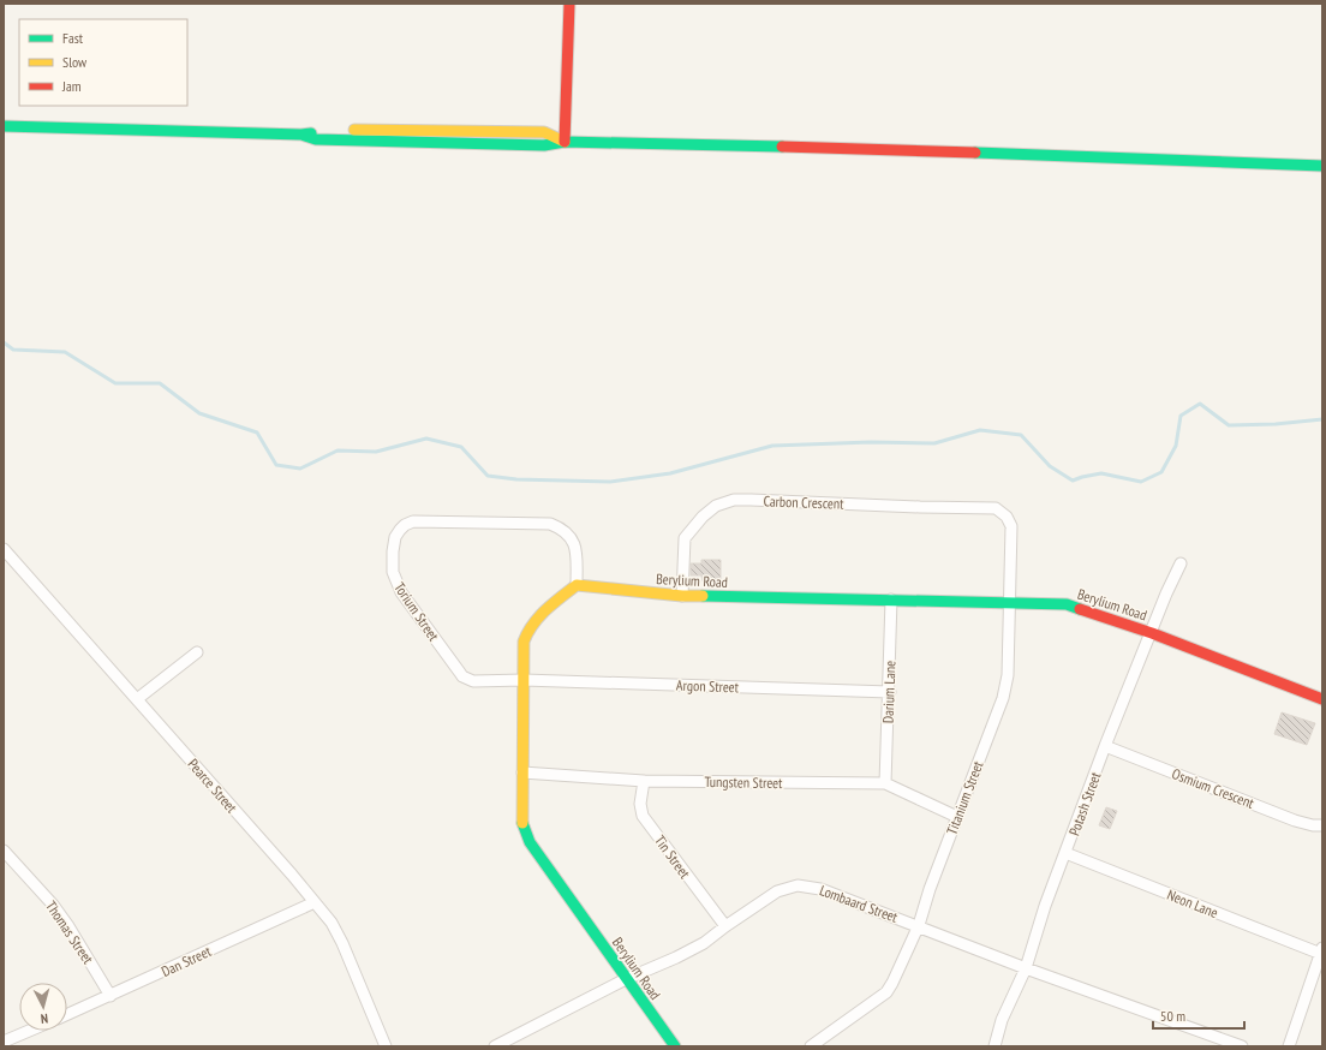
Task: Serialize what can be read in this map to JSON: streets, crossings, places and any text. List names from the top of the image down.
{
  "streets": {
    "street": [
      "Carbon Crescent",
      "Berylium Road",
      "Torium Street",
      "Argon Street",
      "Darium Lane",
      "Tungsten Street",
      "Pearce Street",
      "Osmium Crescent",
      "Titanium Street",
      "Potash Street",
      "Tin Street",
      "Lombaard Street",
      "Neon Lane",
      "Thomas Street",
      "Dan Street"
    ]
  },
  "crossings": [
    ["Carbon Crescent", "Berylium Road"],
    ["Carbon Crescent", "Titanium Street"],
    ["Berylium Road", "Torium Street"],
    ["Berylium Road", "Argon Street"],
    ["Berylium Road", "Darium Lane"],
    ["Berylium Road", "Tungsten Street"],
    ["Berylium Road", "Titanium Street"],
    ["Berylium Road", "Potash Street"],
    ["Berylium Road", "Lombaard Street"],
    ["Torium Street", "Argon Street"],
    ["Argon Street", "Darium Lane"],
    ["Darium Lane", "Tungsten Street"],
    ["Tungsten Street", "Titanium Street"],
    ["Tungsten Street", "Tin Street"],
    ["Pearce Street", "Dan Street"],
    ["Osmium Crescent", "Potash Street"],
    ["Titanium Street", "Lombaard Street"],
    ["Potash Street", "Lombaard Street"],
    ["Potash Street", "Neon Lane"],
    ["Tin Street", "Lombaard Street"],
    ["Thomas Street", "Dan Street"]
  ],
  "legend": ["Fast", "Slow", "Jam"],
  "scale_bar": "50 m",
  "north": "bottom"
}
